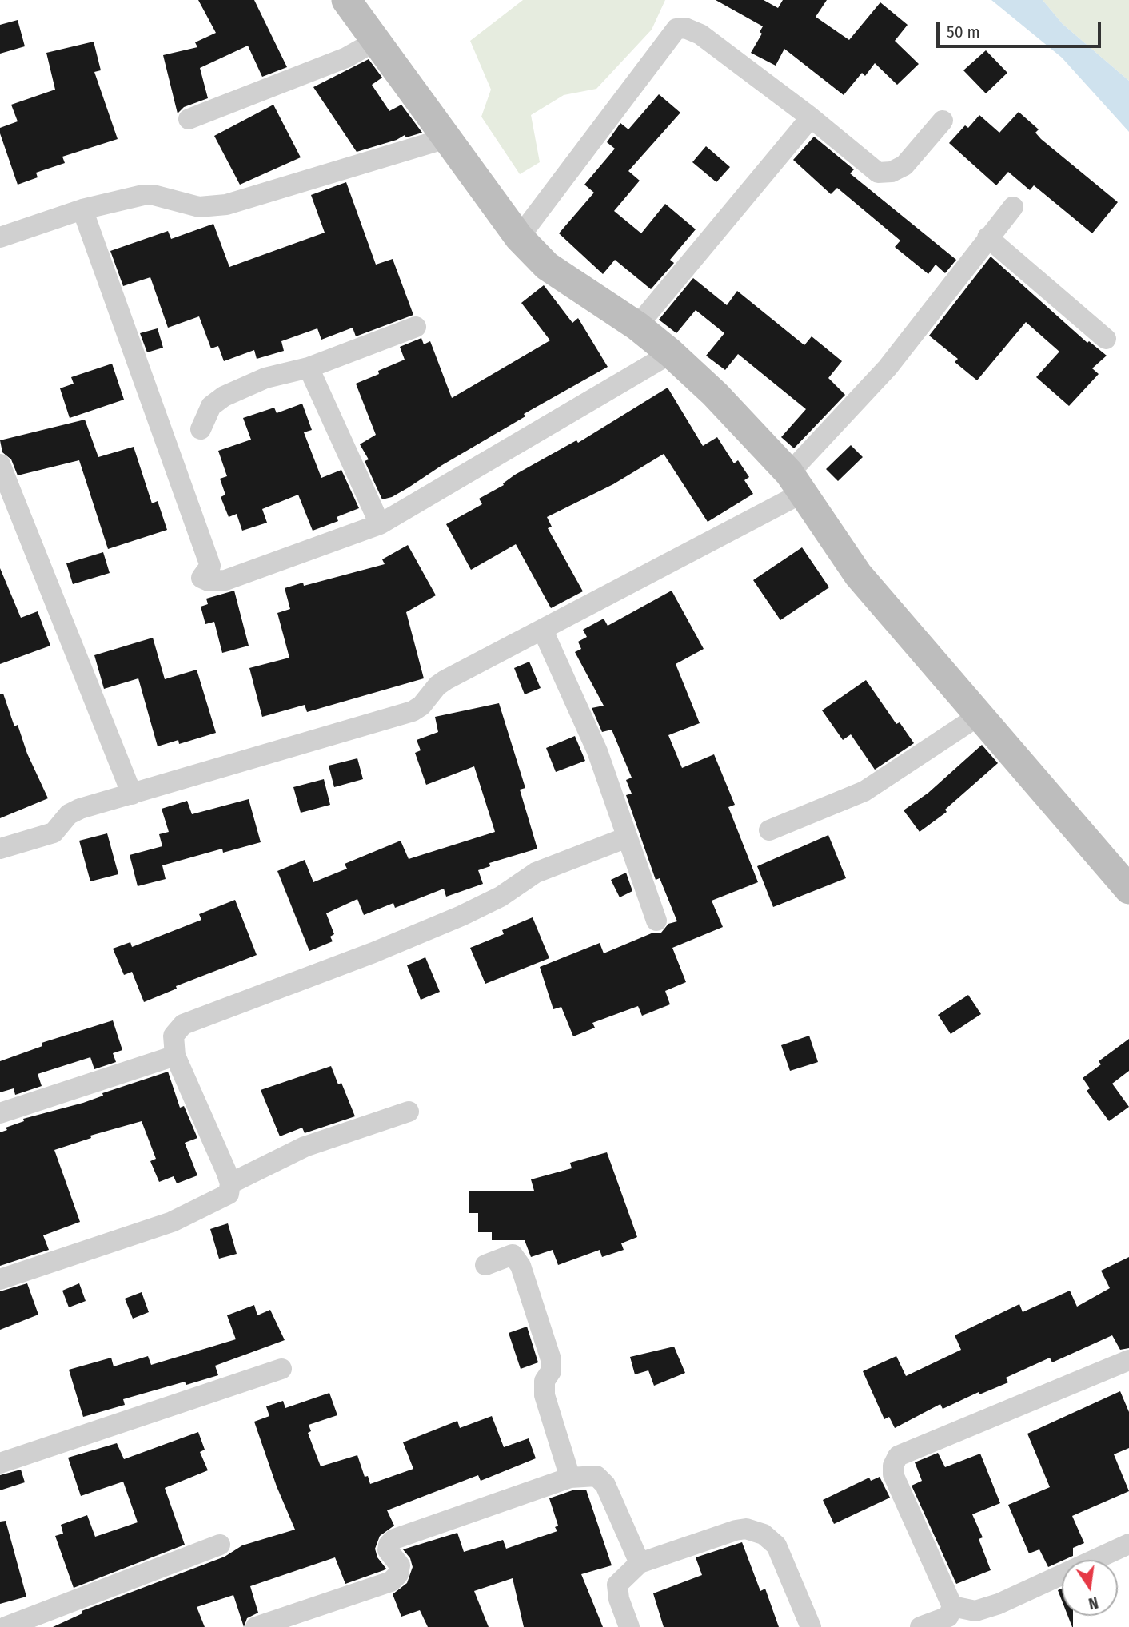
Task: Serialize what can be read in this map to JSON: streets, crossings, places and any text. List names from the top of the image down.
{
  "scale_bar": "50 m",
  "north": "bottom"
}
